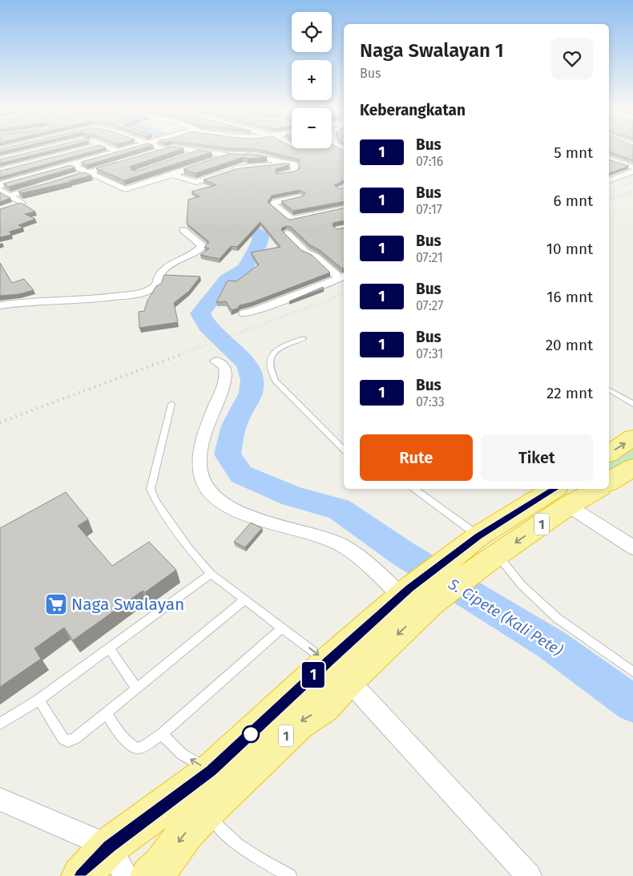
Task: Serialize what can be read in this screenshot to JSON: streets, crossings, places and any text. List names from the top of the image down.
{
  "streets": {
    "highway": ["1"]
  },
  "water": ["S. Cipete (Kali Pete)"],
  "places": {
    "supermarket": ["Naga Swalayan"]
  },
  "lines": ["bus line 1"],
  "page": {
    "on_map": "1",
    "map_buttons": ["+", "−"],
    "heading": [
      ["Naga Swalayan 1", "Bus"],
      "Keberangkatan"
    ],
    "list": [
      {
        "mark": "1",
        "name": "Bus",
        "note": "07:16",
        "value": "5 mnt"
      },
      {
        "mark": "1",
        "name": "Bus",
        "note": "07:17",
        "value": "6 mnt"
      },
      {
        "mark": "1",
        "name": "Bus",
        "note": "07:21",
        "value": "10 mnt"
      },
      {
        "mark": "1",
        "name": "Bus",
        "note": "07:27",
        "value": "16 mnt"
      },
      {
        "mark": "1",
        "name": "Bus",
        "note": "07:31",
        "value": "20 mnt"
      },
      {
        "mark": "1",
        "name": "Bus",
        "note": "07:33",
        "value": "22 mnt"
      }
    ],
    "buttons": ["Rute", "Tiket"]
  }
}
